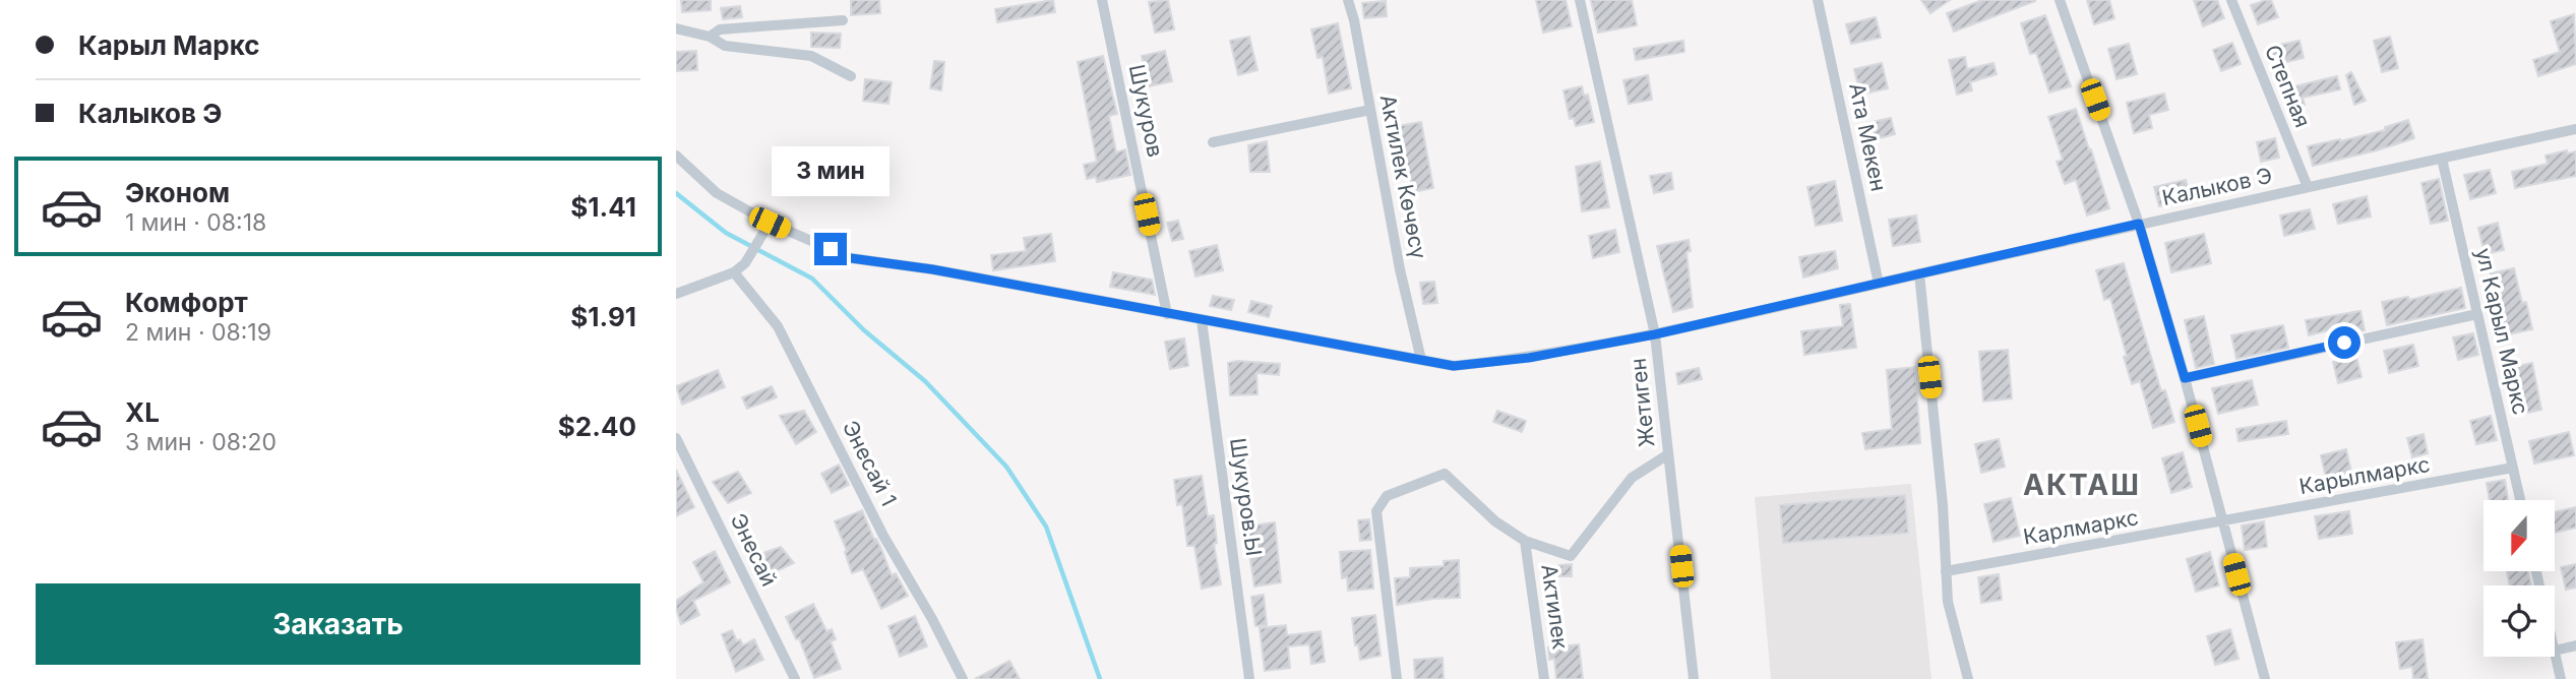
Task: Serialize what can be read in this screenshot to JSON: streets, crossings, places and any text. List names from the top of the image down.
{
  "streets": {
    "street": [
      "Степная",
      "Шукуров",
      "Ата Мекен",
      "Актилек Көчөсү",
      "Калыков Э",
      "ул Карыл Маркс",
      "Жетиген",
      "Энесай 1",
      "Карылмаркс",
      "Шукуров.Ы",
      "Карлмаркс",
      "Энесай",
      "Актилек"
    ]
  },
  "crossings": [
    ["Степная", "Калыков Э"],
    ["Шукуров", "Калыков Э"],
    ["Ата Мекен", "Калыков Э"],
    ["Актилек Көчөсү", "Калыков Э"],
    ["Калыков Э", "ул Карыл Маркс"],
    ["Калыков Э", "Жетиген"],
    ["Калыков Э", "Шукуров.Ы"],
    ["ул Карыл Маркс", "Карылмаркс"],
    ["Карылмаркс", "Карлмаркс"]
  ],
  "districts": ["АКТАШ"],
  "north": "bottom",
  "page": {
    "banner": ["Карыл Маркс", "Калыков Э"],
    "bubble": "3 мин",
    "list": [
      {
        "name": "Эконом",
        "note": "1 мин · 08:18",
        "value": "$1.41"
      },
      {
        "name": "Комфорт",
        "note": "2 мин · 08:19",
        "value": "$1.91"
      },
      {
        "name": "XL",
        "note": "3 мин · 08:20",
        "value": "$2.40"
      }
    ],
    "buttons": "Заказать"
  }
}
